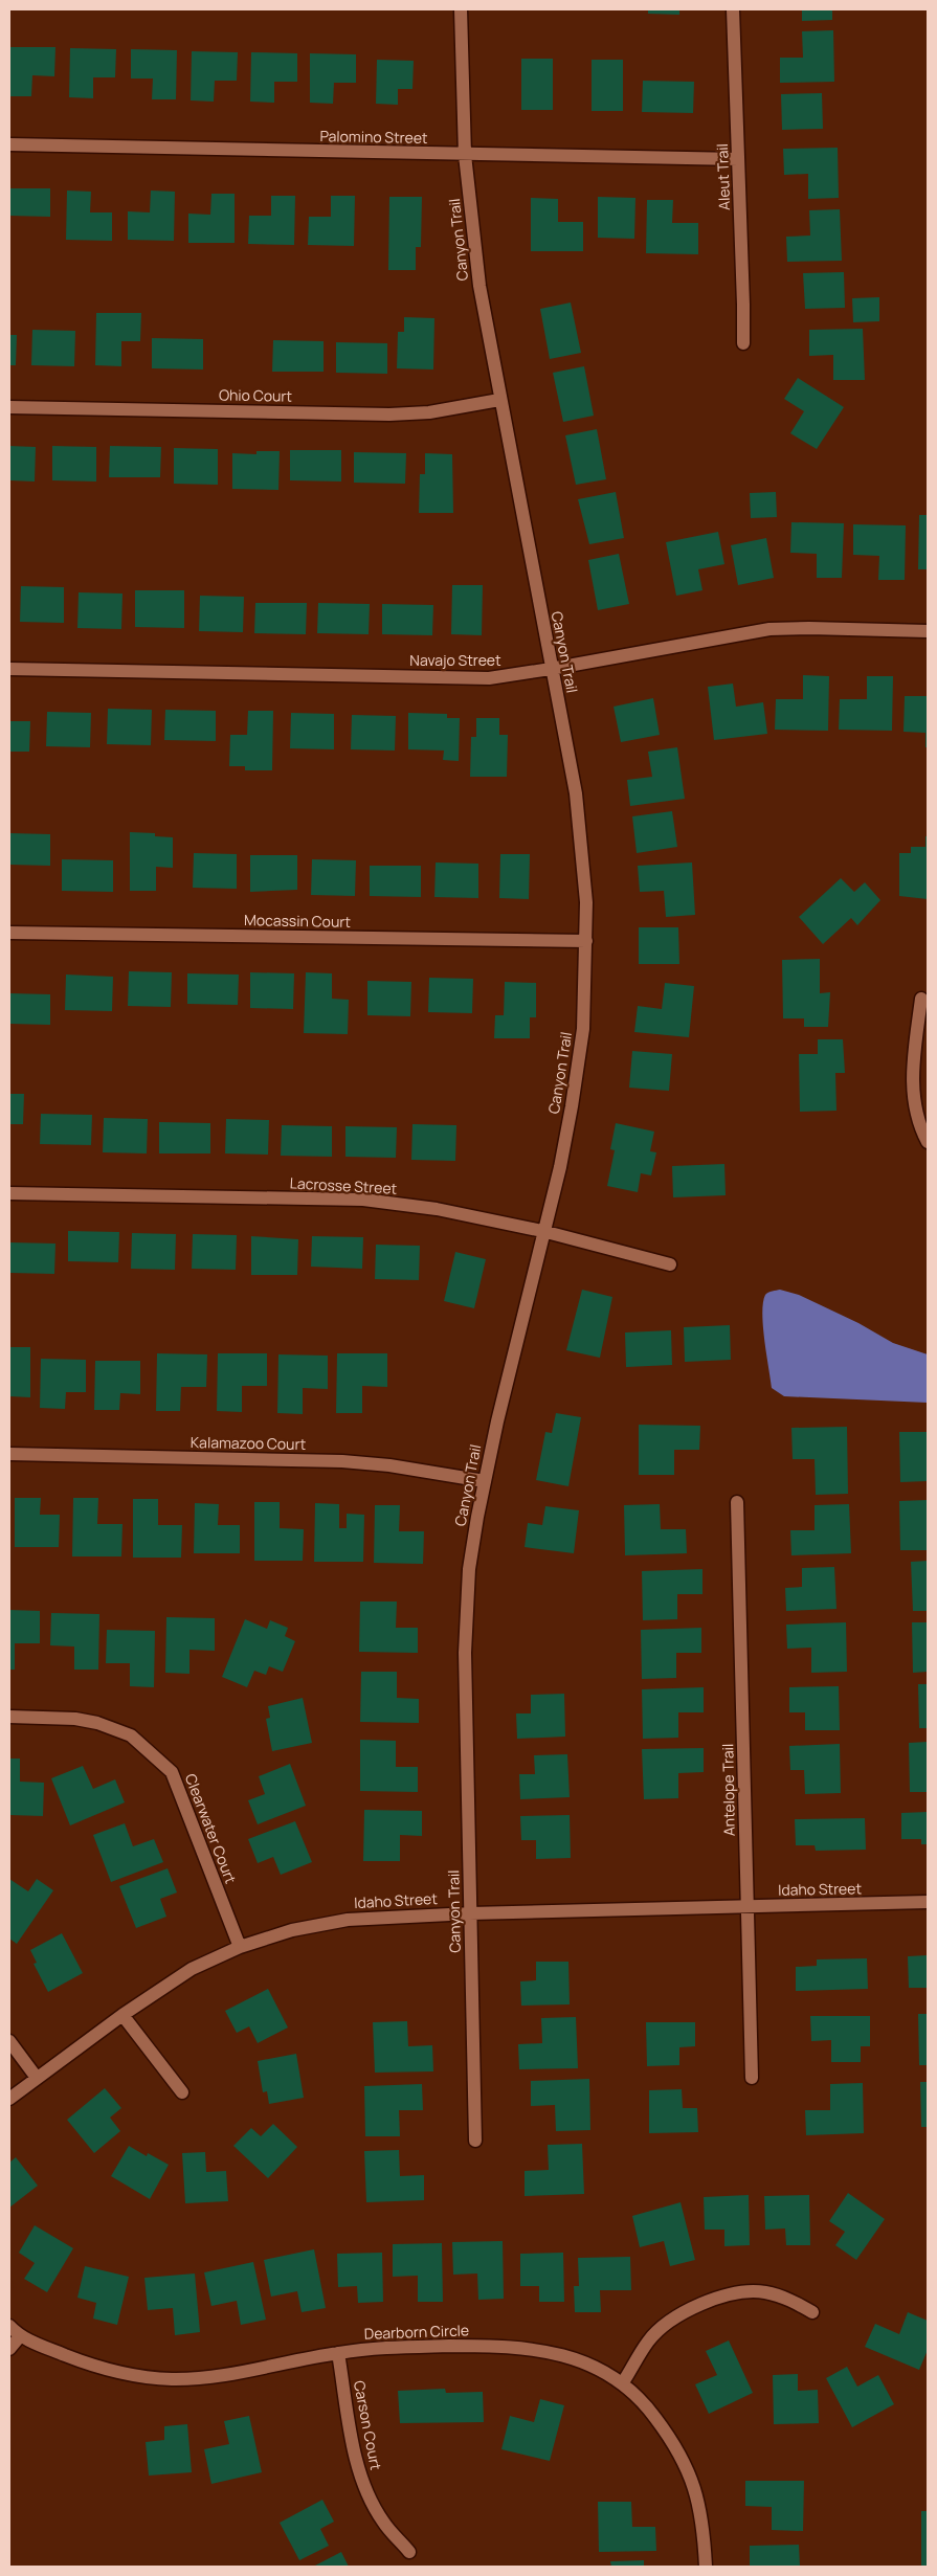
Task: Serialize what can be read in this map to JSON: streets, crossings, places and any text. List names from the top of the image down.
{
  "streets": {
    "street": [
      "Palomino Street",
      "Aleut Trail",
      "Canyon Trail",
      "Ohio Court",
      "Navajo Street",
      "Mocassin Court",
      "Lacrosse Street",
      "Kalamazoo Court",
      "Antelope Trail",
      "Clearwater Court",
      "Idaho Street",
      "Dearborn Circle",
      "Carson Court"
    ]
  },
  "crossings": [
    ["Palomino Street", "Aleut Trail"],
    ["Palomino Street", "Canyon Trail"],
    ["Canyon Trail", "Ohio Court"],
    ["Canyon Trail", "Navajo Street"],
    ["Canyon Trail", "Mocassin Court"],
    ["Canyon Trail", "Lacrosse Street"],
    ["Canyon Trail", "Kalamazoo Court"],
    ["Canyon Trail", "Idaho Street"],
    ["Antelope Trail", "Idaho Street"],
    ["Clearwater Court", "Idaho Street"],
    ["Dearborn Circle", "Carson Court"]
  ]
}
